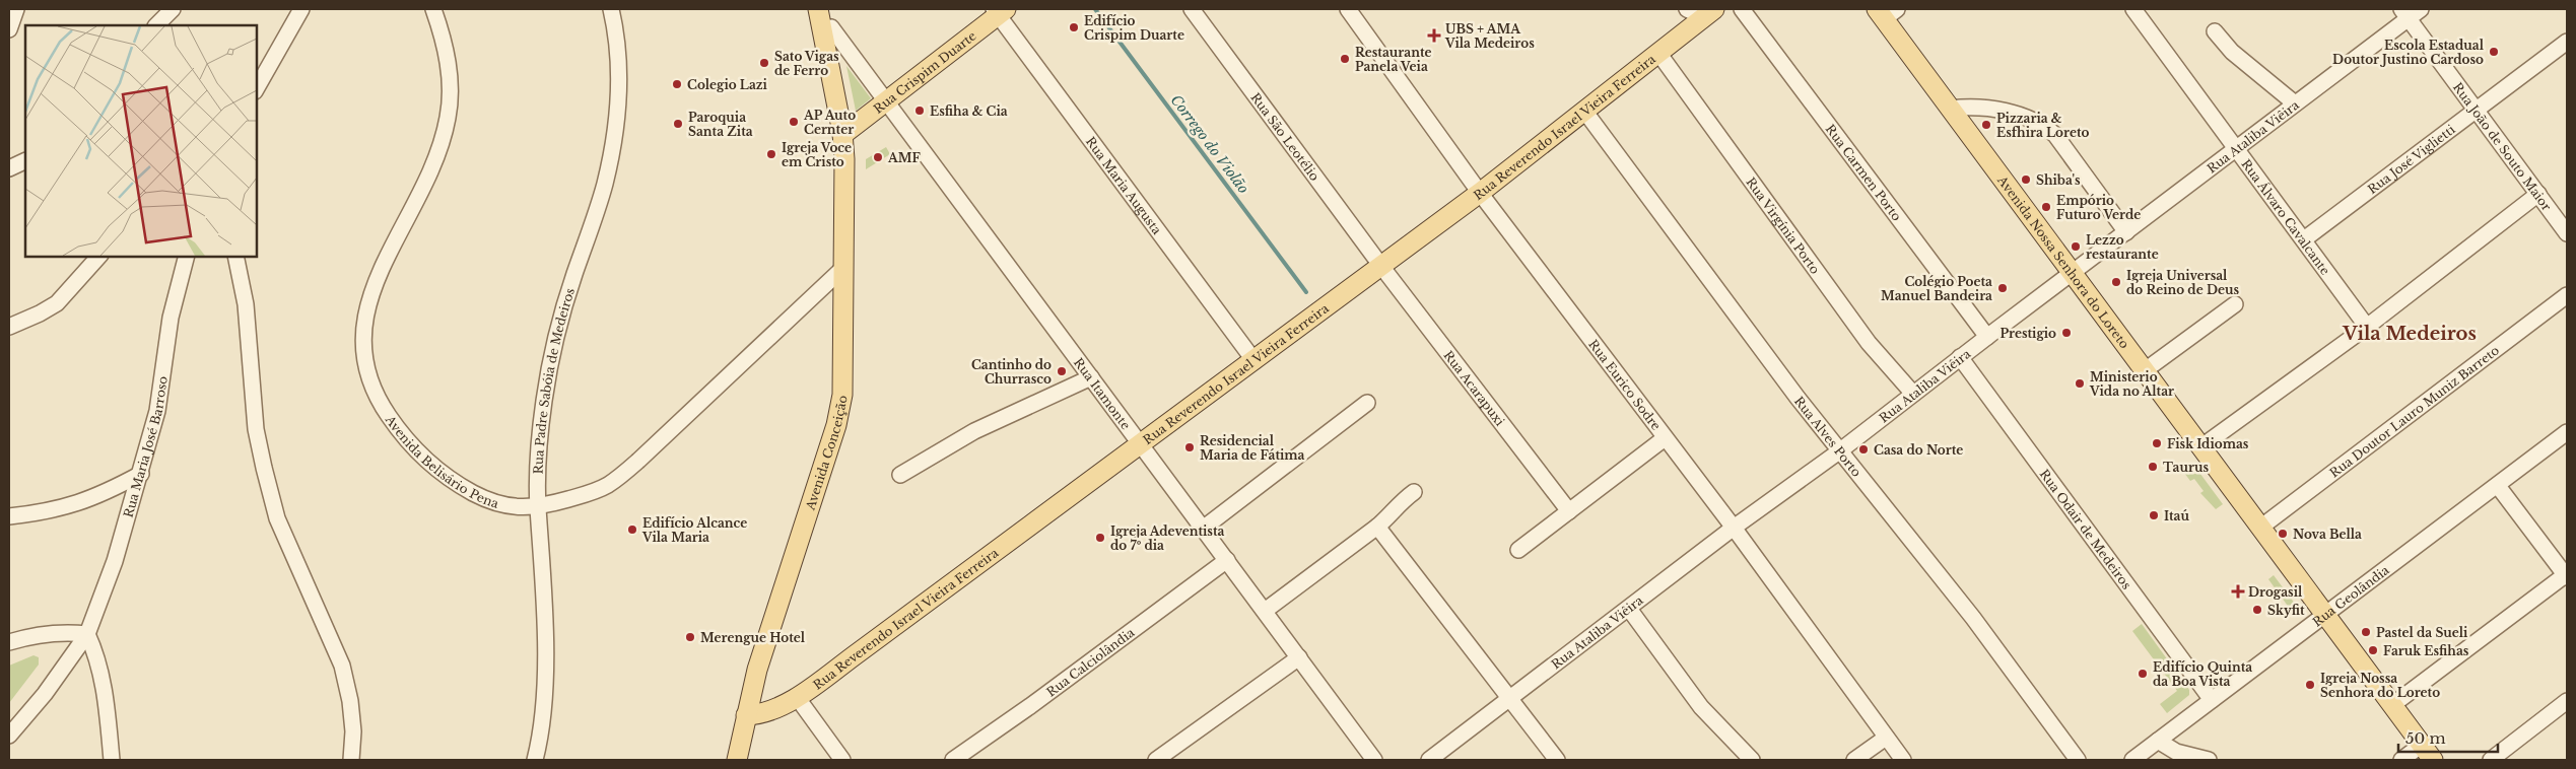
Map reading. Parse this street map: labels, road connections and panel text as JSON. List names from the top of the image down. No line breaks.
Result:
{"streets":{"main road":["Rua Crispim Duarte","Rua Reverendo Israel Vieira Ferreira","Avenida Nossa Senhora do Loreto","Avenida Conceição"],"street":["Rua Ataliba Viêira","Rua São Leotélio","Rua João de Souto Maior","Rua José Viglietti","Rua Carmen Porto","Rua Maria Augusta","Rua Álvaro Cavalcante","Rua Virgínia Porto","Rua Padre Sabóia de Medeiros","Rua Eurico Sodre","Rua Acarapuxi","Rua Itamonte","Rua Doutor Lauro Muniz Barreto","Rua Alves Porto","Rua Maria José Barroso","Avenida Belisário Pena","Rua Odair de Medeiros","Rua Geolândia","Rua Calciolândia"]},"crossings":[["Rua Crispim Duarte","Rua Maria Augusta"],["Rua Crispim Duarte","Rua Itamonte"],["Rua Crispim Duarte","Avenida Conceição"],["Rua Reverendo Israel Vieira Ferreira","Rua São Leotélio"],["Rua Reverendo Israel Vieira Ferreira","Rua Maria Augusta"],["Rua Reverendo Israel Vieira Ferreira","Rua Virgínia Porto"],["Rua Reverendo Israel Vieira Ferreira","Rua Eurico Sodre"],["Rua Reverendo Israel Vieira Ferreira","Rua Acarapuxi"],["Rua Reverendo Israel Vieira Ferreira","Rua Itamonte"],["Rua Reverendo Israel Vieira Ferreira","Rua Alves Porto"],["Rua Reverendo Israel Vieira Ferreira","Avenida Conceição"],["Rua Ataliba Viêira","Rua João de Souto Maior"],["Rua Ataliba Viêira","Rua Carmen Porto"],["Rua Ataliba Viêira","Rua Álvaro Cavalcante"],["Rua Ataliba Viêira","Rua Virgínia Porto"],["Rua Ataliba Viêira","Avenida Nossa Senhora do Loreto"],["Rua Ataliba Viêira","Rua Eurico Sodre"],["Rua Ataliba Viêira","Rua Alves Porto"],["Rua Ataliba Viêira","Rua Odair de Medeiros"],["Rua São Leotélio","Rua Acarapuxi"],["Rua João de Souto Maior","Rua José Viglietti"],["Rua José Viglietti","Rua Álvaro Cavalcante"],["Avenida Nossa Senhora do Loreto","Rua Doutor Lauro Muniz Barreto"],["Avenida Nossa Senhora do Loreto","Rua Geolândia"],["Rua Padre Sabóia de Medeiros","Avenida Belisário Pena"],["Rua Itamonte","Avenida Conceição"],["Rua Itamonte","Rua Calciolândia"],["Avenida Conceição","Avenida Belisário Pena"],["Rua Odair de Medeiros","Rua Geolândia"]],"districts":["Vila Medeiros"],"water":["Corrego do Violão"],"places":{"other":["Edifício Crispim Duarte","Escola Estadual Doutor Justino Cardoso","Restaurante Panela Veia","Sato Vigas de Ferro","Colegio Lazi","Esfiha & Cia","AP Auto Cernter","Paroquia Santa Zita","Pizzaria & Esfhira Loreto","Igreja Voce em Cristo","AMF","Shiba's","Empório Futuro Verde","Lezzo restaurante","Igreja Universal do Reino de Deus","Colégio Poeta Manuel Bandeira","Prestigio","Cantinho do Churrasco","Ministerio Vida no Altar","Fisk Idiomas","Residencial Maria de Fátima","Casa do Norte","Taurus","Itaú","Edifício Alcance Vila Maria","Nova Bella","Igreja Adeventista do 7º dia","Skyfit","Pastel da Sueli","Merengue Hotel","Faruk Esfihas","Edifício Quinta da Boa Vista","Igreja Nossa Senhora do Loreto"],"health":["UBS + AMA Vila Medeiros","Drogasil"]},"scale_bar":"50 m"}
